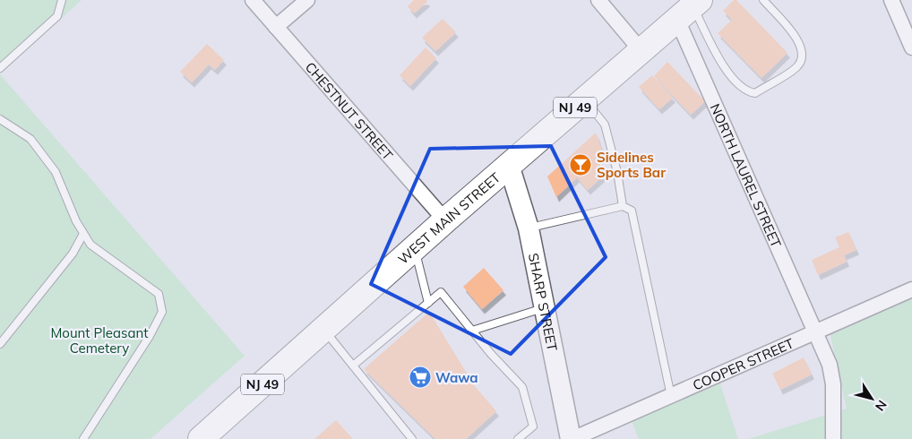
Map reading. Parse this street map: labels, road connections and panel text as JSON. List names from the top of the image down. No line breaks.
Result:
{"streets":{"highway":["NJ 49","WEST MAIN STREET"],"street":["CHESTNUT STREET","NORTH LAUREL STREET","SHARP STREET","COOPER STREET"]},"crossings":[["CHESTNUT STREET","WEST MAIN STREET"],["NORTH LAUREL STREET","WEST MAIN STREET"],["NORTH LAUREL STREET","COOPER STREET"],["WEST MAIN STREET","SHARP STREET"],["SHARP STREET","COOPER STREET"]],"parks":["Mount Pleasant Cemetery"],"places":{"bar":["Sidelines Sports Bar"],"supermarket":["Wawa"]},"north":"bottom right"}
